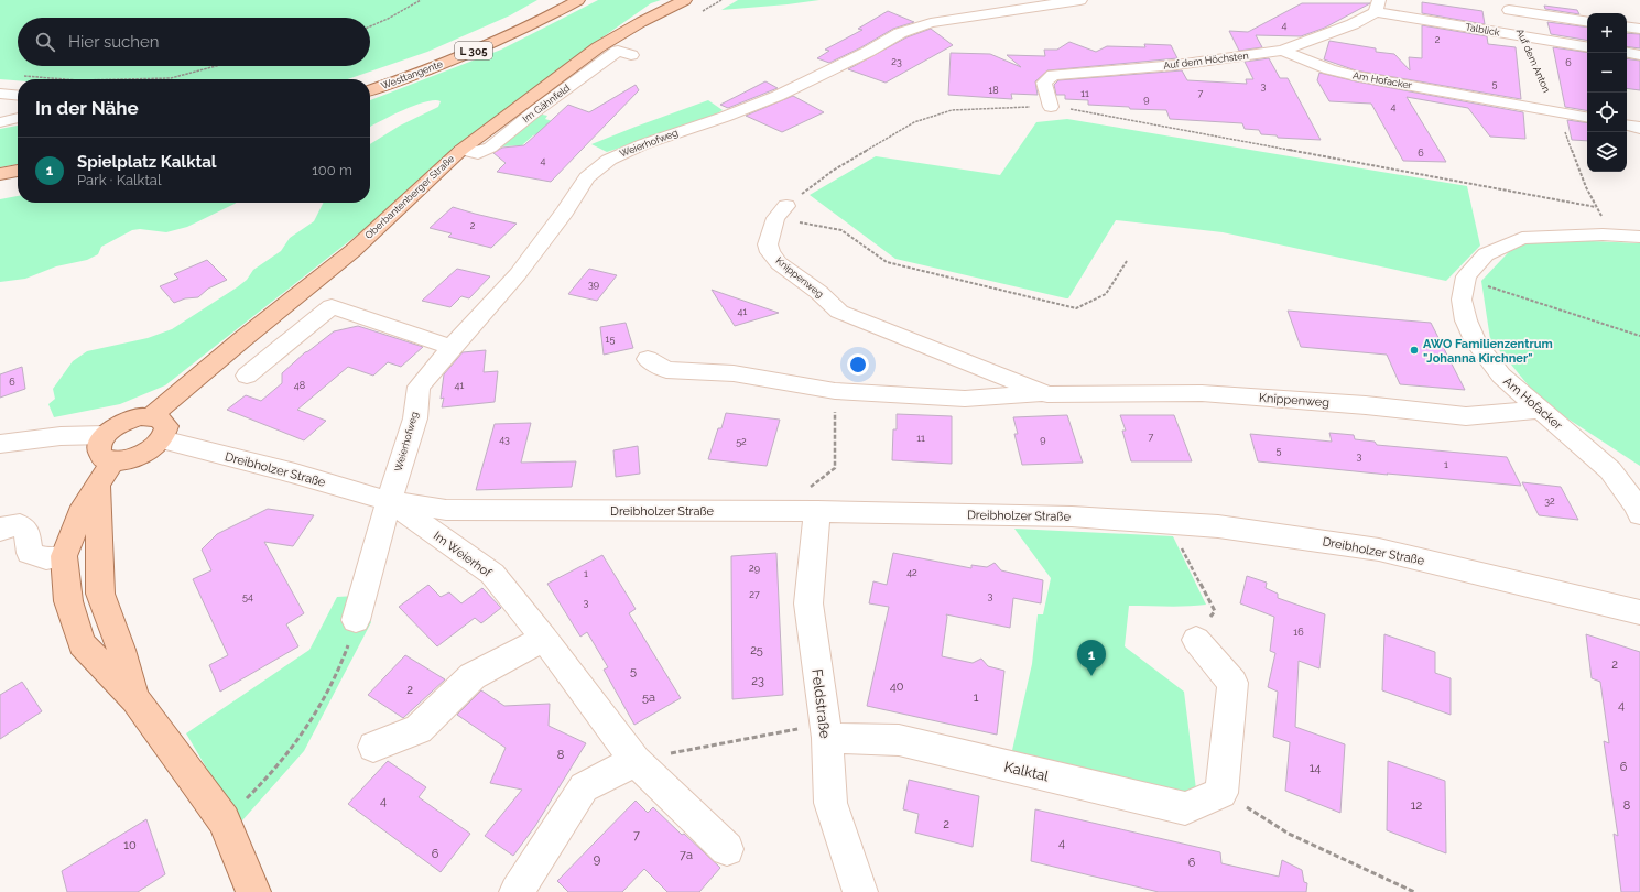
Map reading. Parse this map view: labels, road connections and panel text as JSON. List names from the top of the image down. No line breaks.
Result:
{"streets":{"main road":["L 305","Westtangente","Oberbantenberger Straße"],"street":["Talblick","Auf dem Höchsten","Auf dem Anton","Am Hofacker","Im Gähnfeld","Weierhofweg","Knippenweg","Dreibholzer Straße","Im Weierhof","Feldstraße","Kalktal"]},"crossings":[["Talblick","Auf dem Höchsten"],["Talblick","Auf dem Anton"],["Auf dem Höchsten","Am Hofacker"],["Auf dem Anton","Am Hofacker"],["Am Hofacker","Knippenweg"],["Im Gähnfeld","Oberbantenberger Straße"],["Weierhofweg","Dreibholzer Straße"],["Weierhofweg","Im Weierhof"],["Dreibholzer Straße","Im Weierhof"],["Dreibholzer Straße","Feldstraße"],["Feldstraße","Kalktal"]],"places":["AWO Familienzentrum \"Johanna Kirchner\""],"house_numbers":["4","2","23","6","5","3","18","11","7","9","4","6","4","2","39","41","15","6","48","41","7","11","43","9","52","5","3","1","32","29","42","1","27","3","54","3","16","25","2","5","23","40","2","5a","1","4","8","6","14","4","12","8","2","7","4","10","6","7a","9","6"],"page":{"map_buttons":["+","−"],"search":"Hier suchen","heading":"In der Nähe","list":[{"mark":"1","name":"Spielplatz Kalktal","note":"Park · Kalktal","value":"100 m"}],"pins":"1"}}
